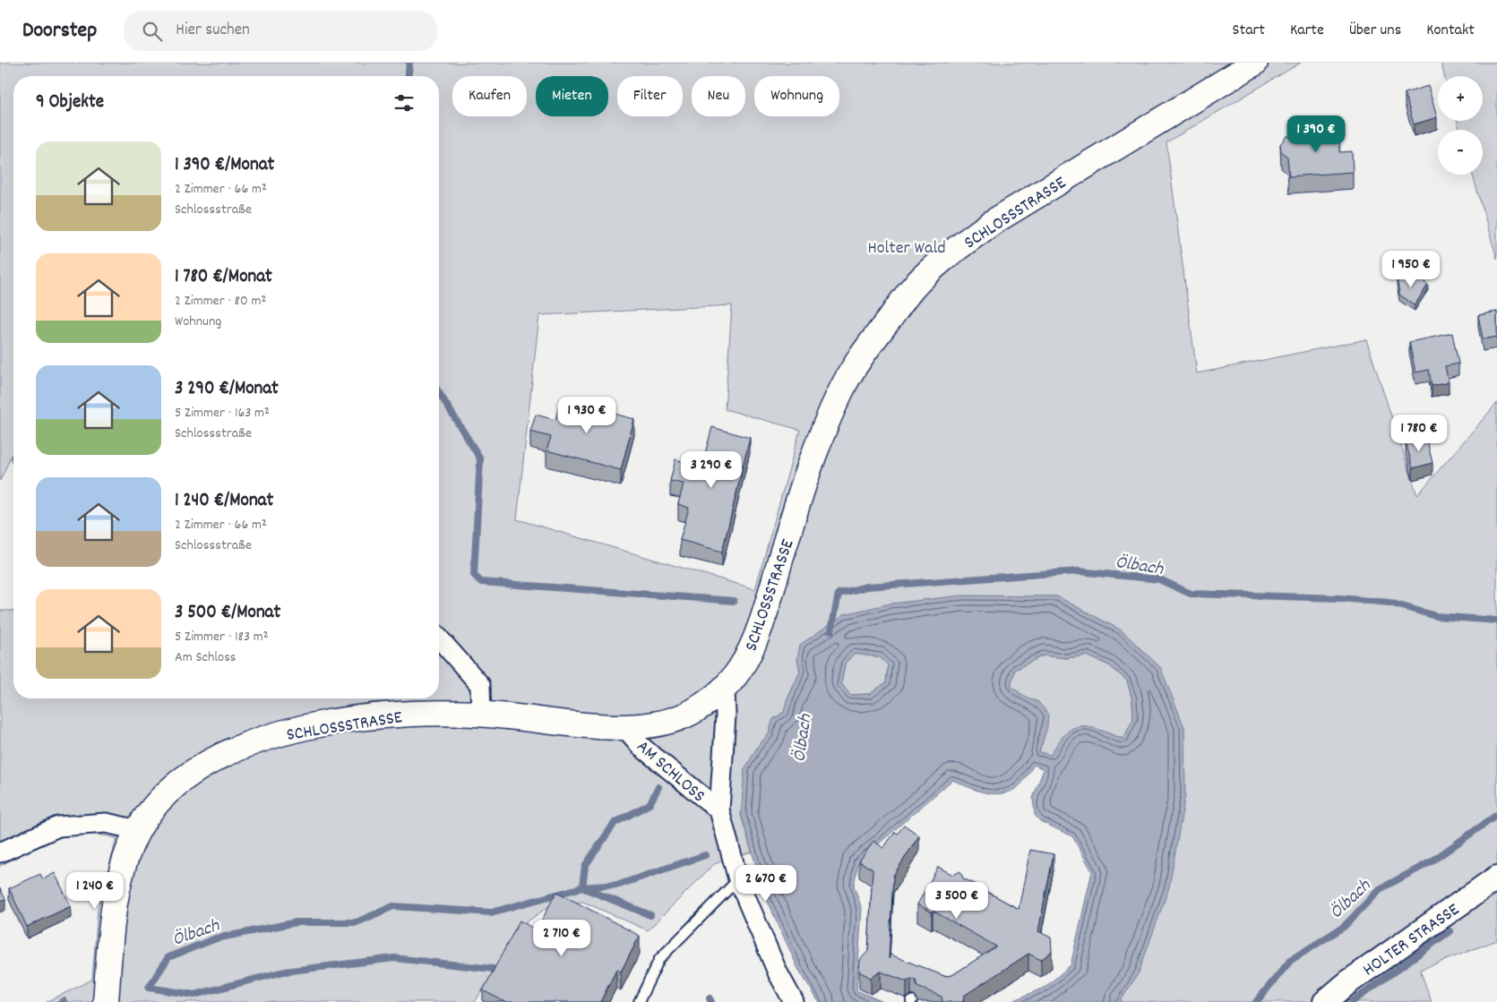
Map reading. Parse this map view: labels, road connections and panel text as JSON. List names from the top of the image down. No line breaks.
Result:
{"streets":{"main road":["SCHLOSSSTRASSE"],"street":["AM SCHLOSS","HOLTER STRASSE"]},"crossings":[["SCHLOSSSTRASSE","AM SCHLOSS"]],"water":["Ölbach"],"parks":["Holter Wald"],"page":{"header":"Doorstep","search":"Hier suchen","nav":["Start","Karte","Über uns","Kontakt"],"map_buttons":["+","−"],"chip":["Kaufen","Mieten","Filter","Neu","Wohnung"],"heading":"9 Objekte","price":["1 390 €","1 950 €","1 930 €","1 780 €","3 290 €","2 670 €","1 240 €","3 500 €","2 710 €"],"list":[{"name":"1 390 €/Monat","note":"2 Zimmer · 66 m² · Schlossstraße"},{"name":"1 780 €/Monat","note":"2 Zimmer · 80 m² · Wohnung"},{"name":"3 290 €/Monat","note":"5 Zimmer · 163 m² · Schlossstraße"},{"name":"1 240 €/Monat","note":"2 Zimmer · 66 m² · Schlossstraße"},{"name":"3 500 €/Monat","note":"5 Zimmer · 183 m² · Am Schloss"}]}}
